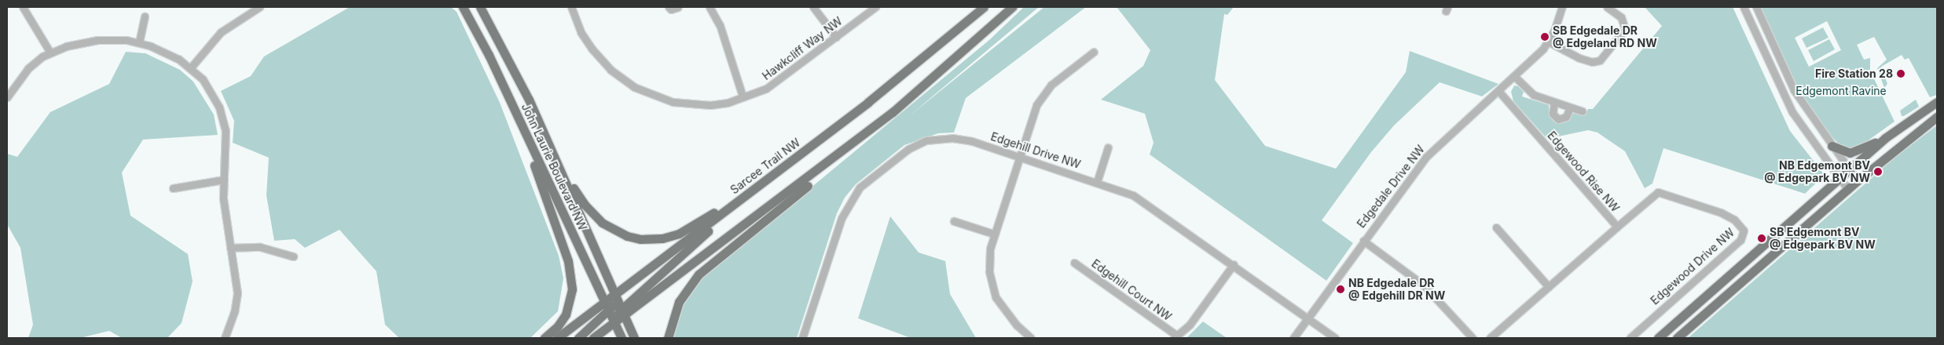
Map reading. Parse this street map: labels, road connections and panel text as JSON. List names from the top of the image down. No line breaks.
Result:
{"streets":{"main road":["Sarcee Trail NW","John Laurie Boulevard NW"],"street":["Hawkcliff Way NW","Edgehill Drive NW","Edgewood Rise NW","Edgedale Drive NW","Edgewood Drive NW","Edgehill Court NW"]},"crossings":[["Edgehill Drive NW","Edgedale Drive NW"],["Sarcee Trail NW","John Laurie Boulevard NW"],["Edgewood Rise NW","Edgedale Drive NW"],["Edgewood Rise NW","Edgewood Drive NW"]],"parks":["Edgemont Ravine"],"places":["SB Edgedale DR @ Edgeland RD NW","Fire Station 28","NB Edgemont BV @ Edgepark BV NW","SB Edgemont BV @ Edgepark BV NW","NB Edgedale DR @ Edgehill DR NW"]}
